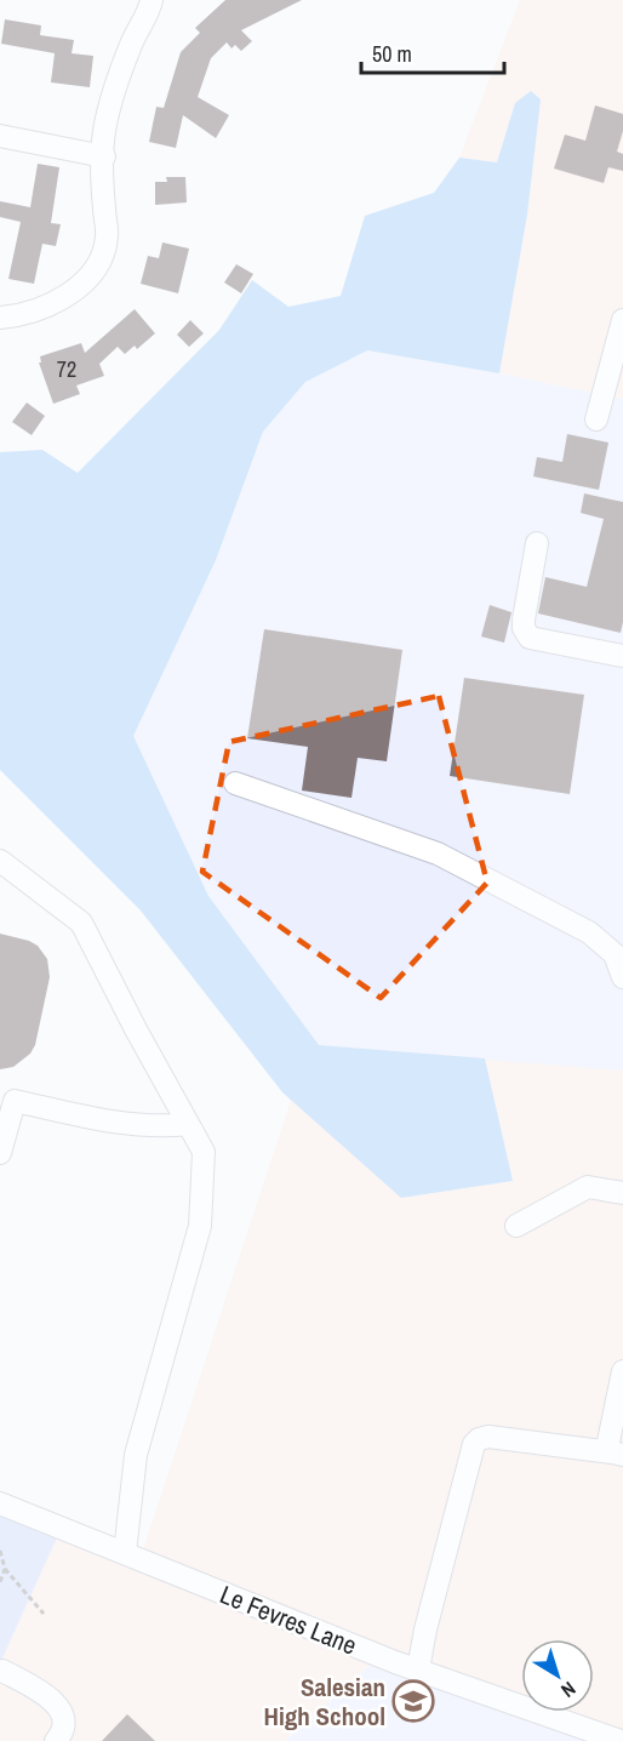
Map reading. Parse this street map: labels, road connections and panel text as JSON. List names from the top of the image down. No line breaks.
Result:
{"streets":{"street":["Le Fevres Lane"]},"places":{"school or university":["Salesian High School"]},"house_numbers":["72"],"scale_bar":"50 m","north":"bottom right"}
